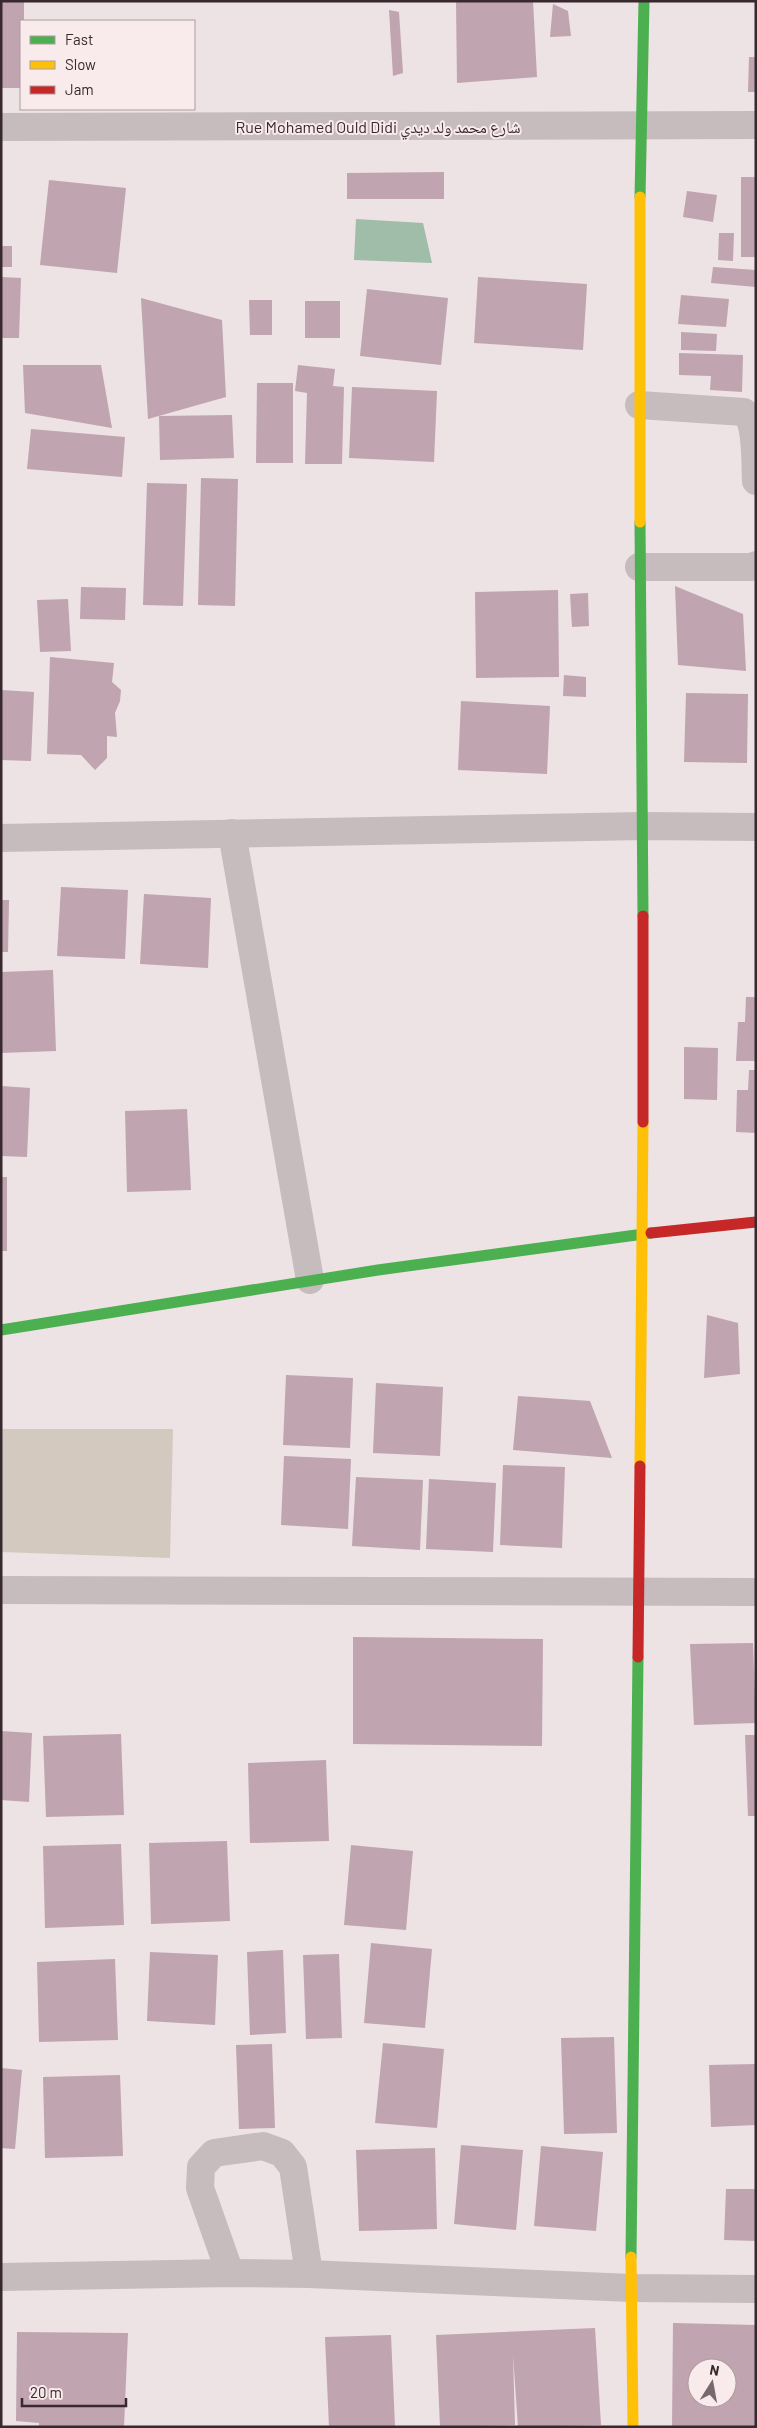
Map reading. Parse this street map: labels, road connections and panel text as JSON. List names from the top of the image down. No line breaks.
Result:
{"streets":{"street":["Rue Mohamed Ould Didi شارع محمد ولد ديدي"]},"legend":["Fast","Slow","Jam"],"scale_bar":"20 m","north":"top"}
